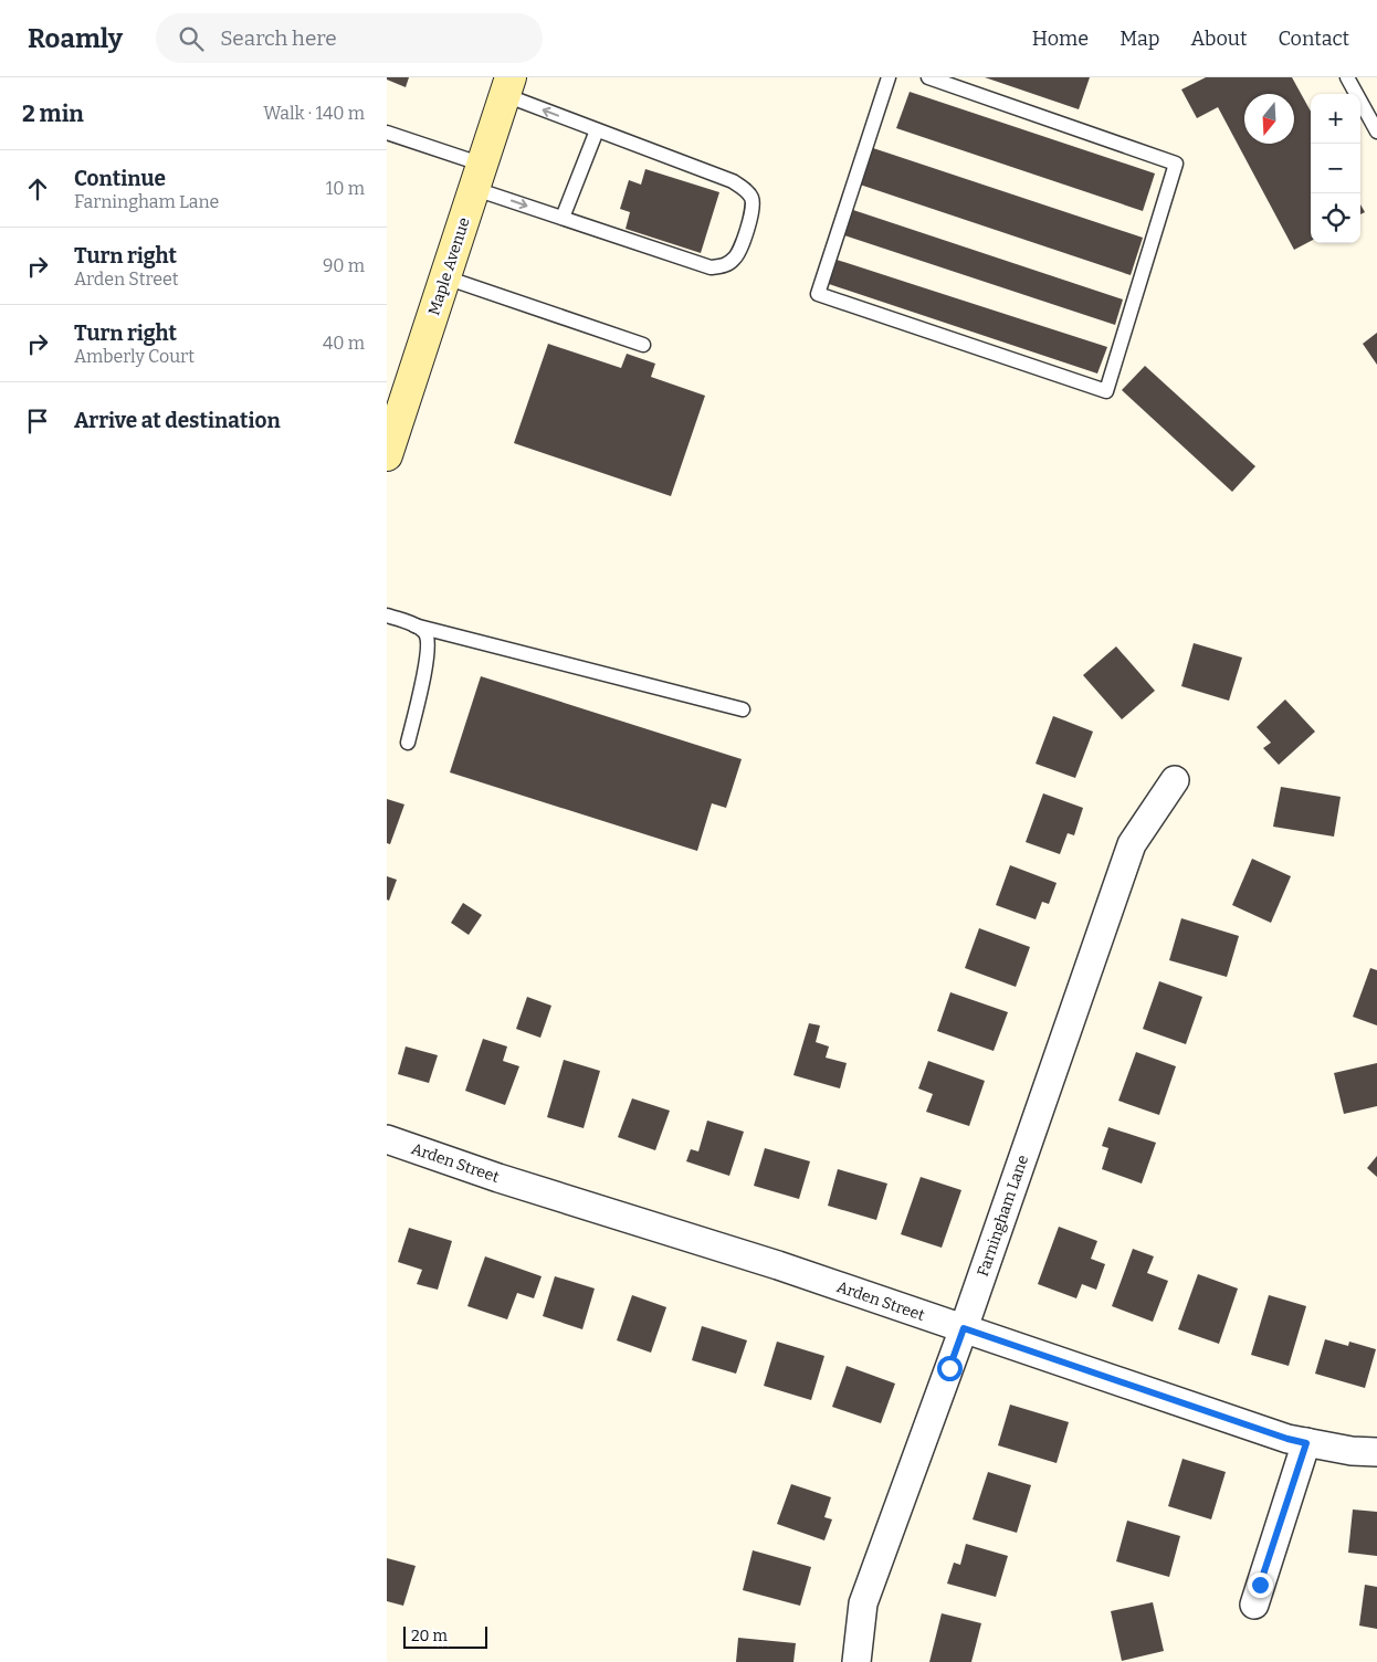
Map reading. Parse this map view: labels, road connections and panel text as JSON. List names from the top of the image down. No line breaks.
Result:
{"streets":{"main road":["Maple Avenue"],"street":["Arden Street","Farningham Lane"]},"crossings":[["Arden Street","Farningham Lane"]],"scale_bar":"20 m","north":"bottom","page":{"header":"Roamly","search":"Search here","nav":["Home","Map","About","Contact"],"heading":["2 min","Walk · 140 m"],"map_buttons":["+","−"],"list":[["Continue","Farningham Lane","10 m"],["Turn right","Arden Street","90 m"],["Turn right","Amberly Court","40 m"],"Arrive at destination"],"scale":"20 m"}}
